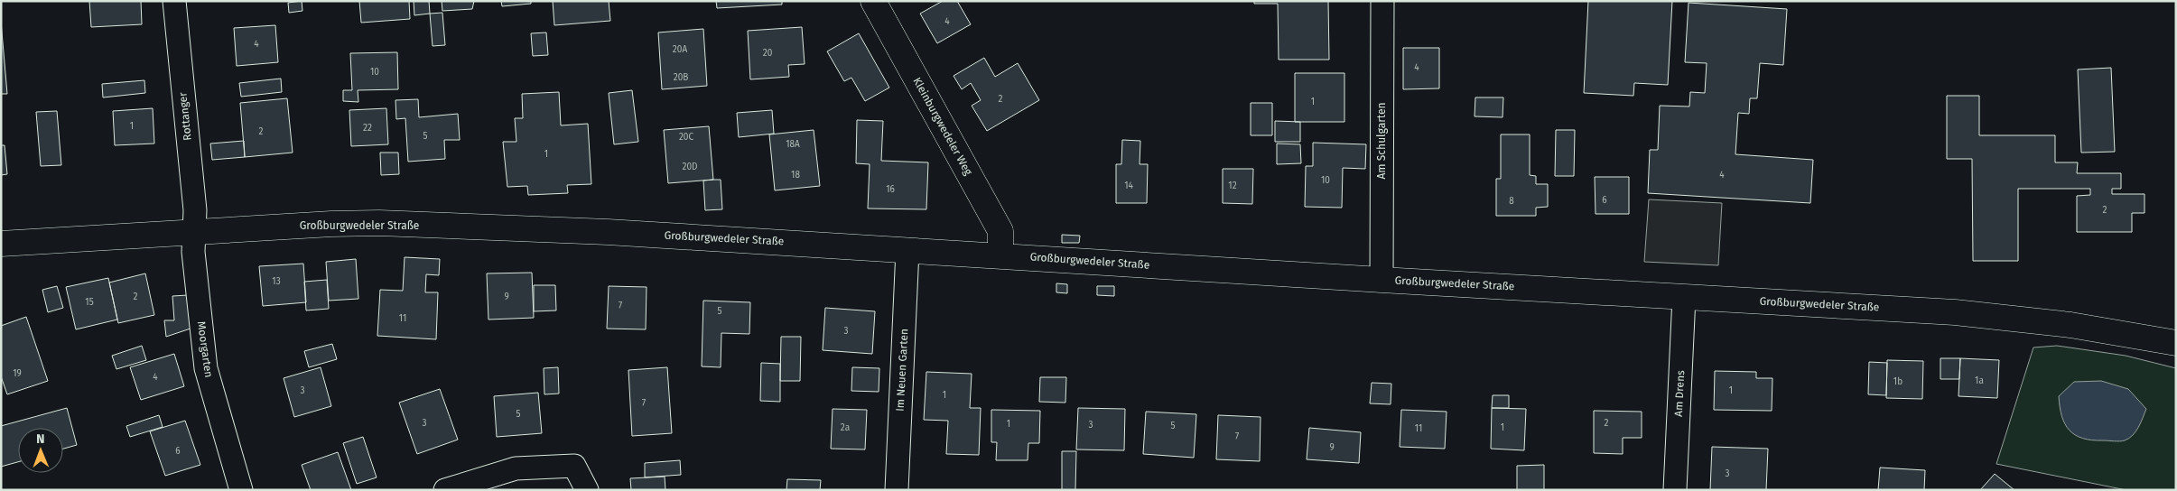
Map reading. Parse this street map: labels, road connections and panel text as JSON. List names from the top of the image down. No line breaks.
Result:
{"streets":{"street":["Rottanger","Kleinburgwedeler Weg","Am Schulgarten","Großburgwedeler Straße","Moorgarten","Im Neuen Garten","Am Drens"]},"crossings":[["Rottanger","Großburgwedeler Straße"],["Rottanger","Moorgarten"],["Kleinburgwedeler Weg","Großburgwedeler Straße"],["Am Schulgarten","Großburgwedeler Straße"],["Großburgwedeler Straße","Moorgarten"],["Großburgwedeler Straße","Im Neuen Garten"],["Großburgwedeler Straße","Am Drens"]],"house_numbers":["4","4","20A","20","4","10","20B","2","1","1","22","2","5","20C","18A","1","20D","18","4","10","14","12","16","6","8","2","13","2","9","15","7","5","11","3","19","4","1a","1b","3","1","1","7","5","3","2","1","3","5","2a","1","11","7","9","6","3"],"north":"top"}
